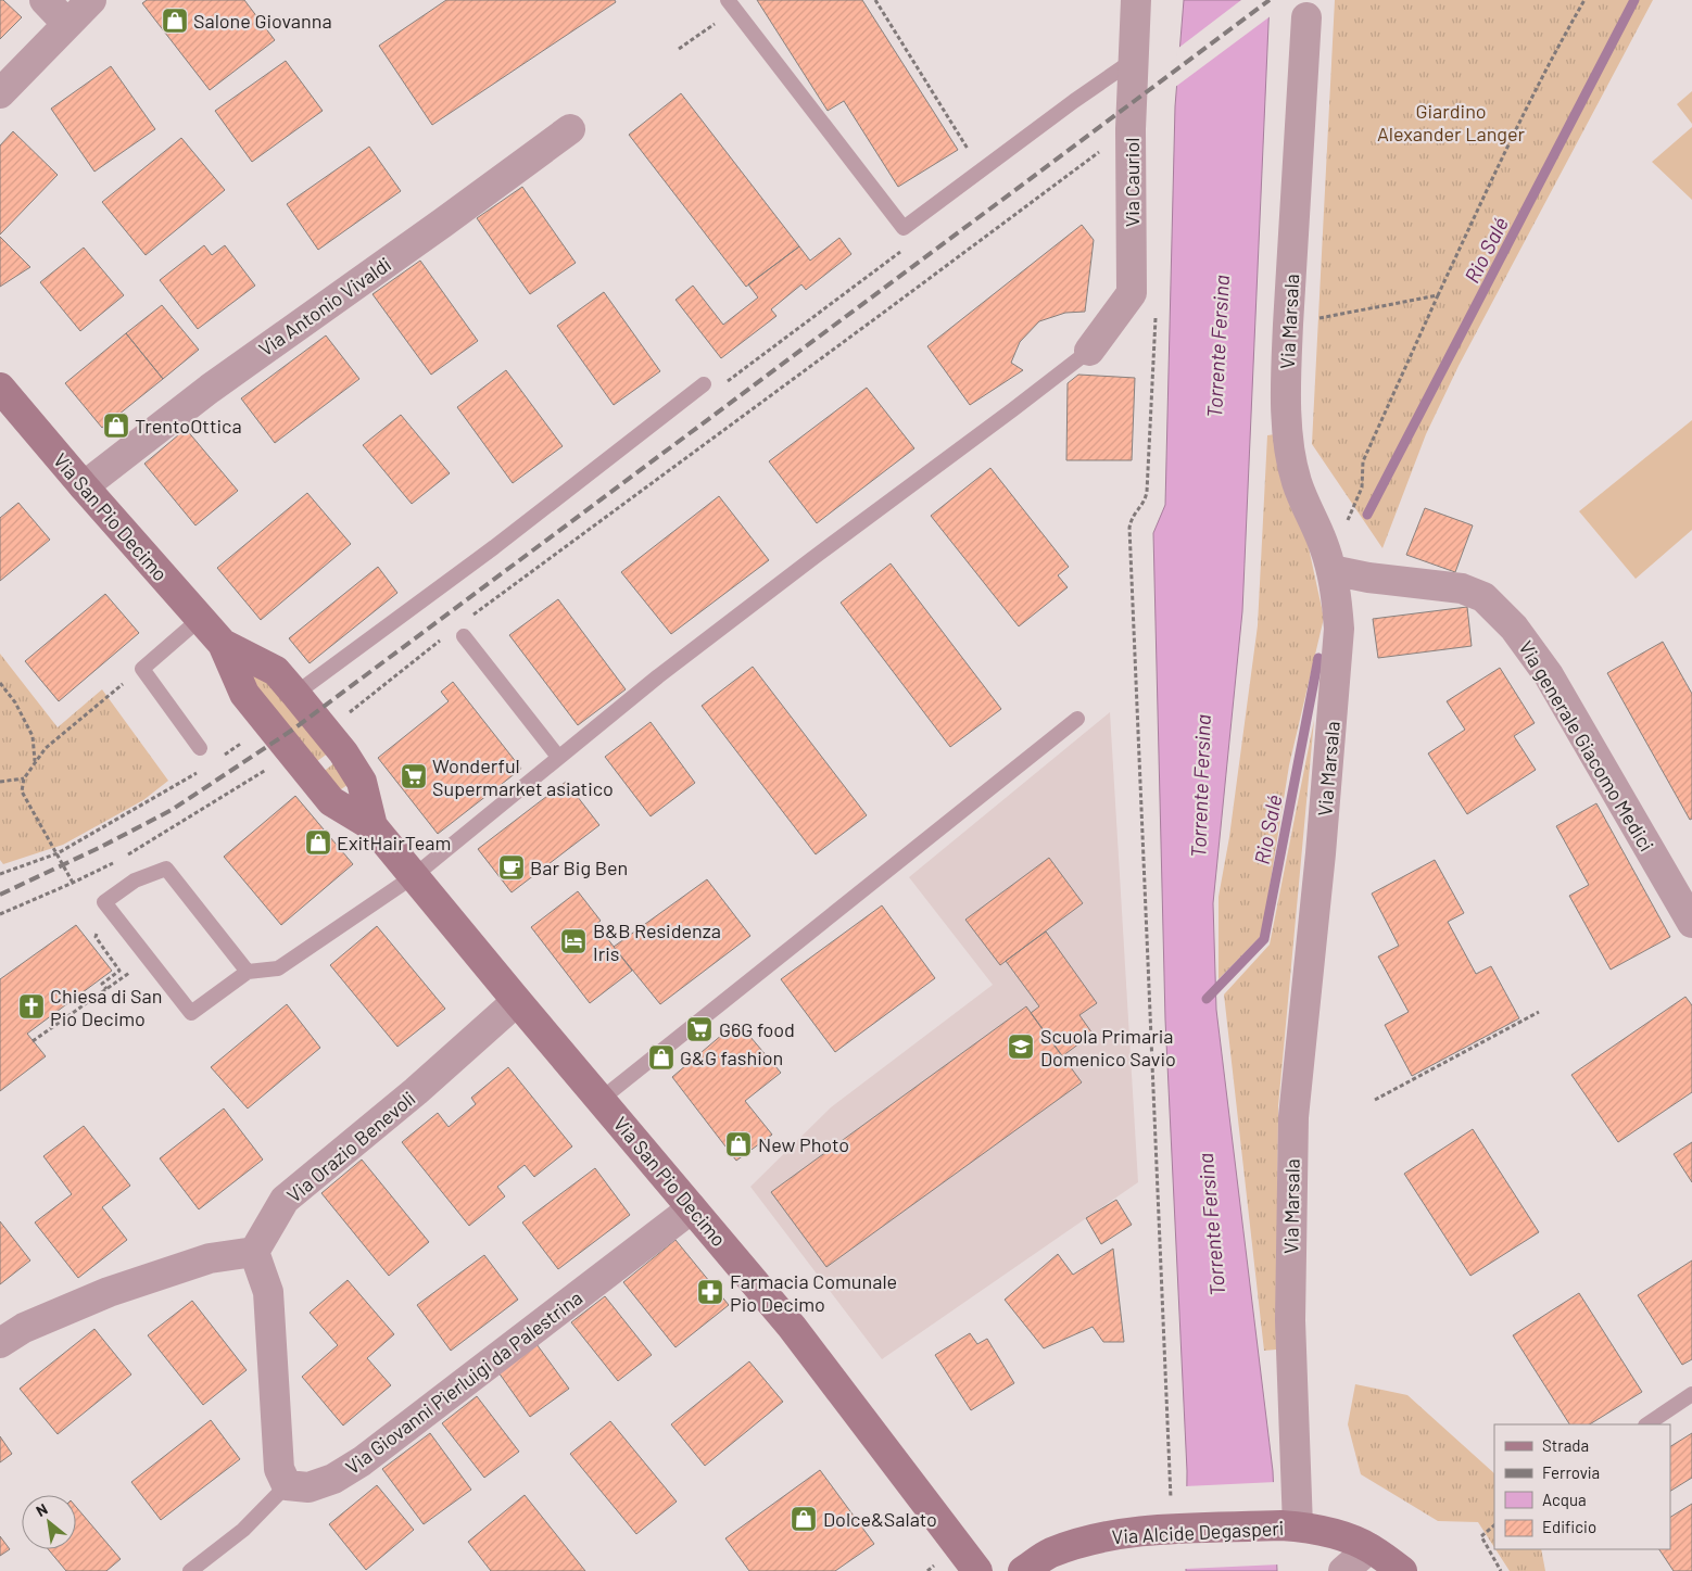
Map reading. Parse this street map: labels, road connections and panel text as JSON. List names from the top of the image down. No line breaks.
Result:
{"streets":{"street":["Via Cauriol","Via Antonio Vivaldi","Via Marsala","Via San Pio Decimo","Via generale Giacomo Medici","Via Orazio Benevoli","Via Giovanni Pierluigi da Palestrina","Via Alcide Degasperi"]},"crossings":[["Via Antonio Vivaldi","Via San Pio Decimo"],["Via Marsala","Via generale Giacomo Medici"],["Via Marsala","Via Alcide Degasperi"],["Via San Pio Decimo","Via Orazio Benevoli"],["Via San Pio Decimo","Via Giovanni Pierluigi da Palestrina"]],"water":["Rio Salé","Torrente Fersina"],"parks":["Giardino Alexander Langer"],"places":{"shop":["Salone Giovanna","TrentoOttica","ExitHairTeam","G&G fashion","New Photo","Dolce&Salato"],"supermarket":["Wonderful Supermarket asiatico","G6G food"],"cafe":["Bar Big Ben"],"hotel":["B&B Residenza Iris"],"church":["Chiesa di San Pio Decimo"],"school or university":["Scuola Primaria Domenico Savio"],"pharmacy":["Farmacia Comunale Pio Decimo"]},"legend":["Strada","Ferrovia","Acqua","Edificio"],"north":"top left"}
